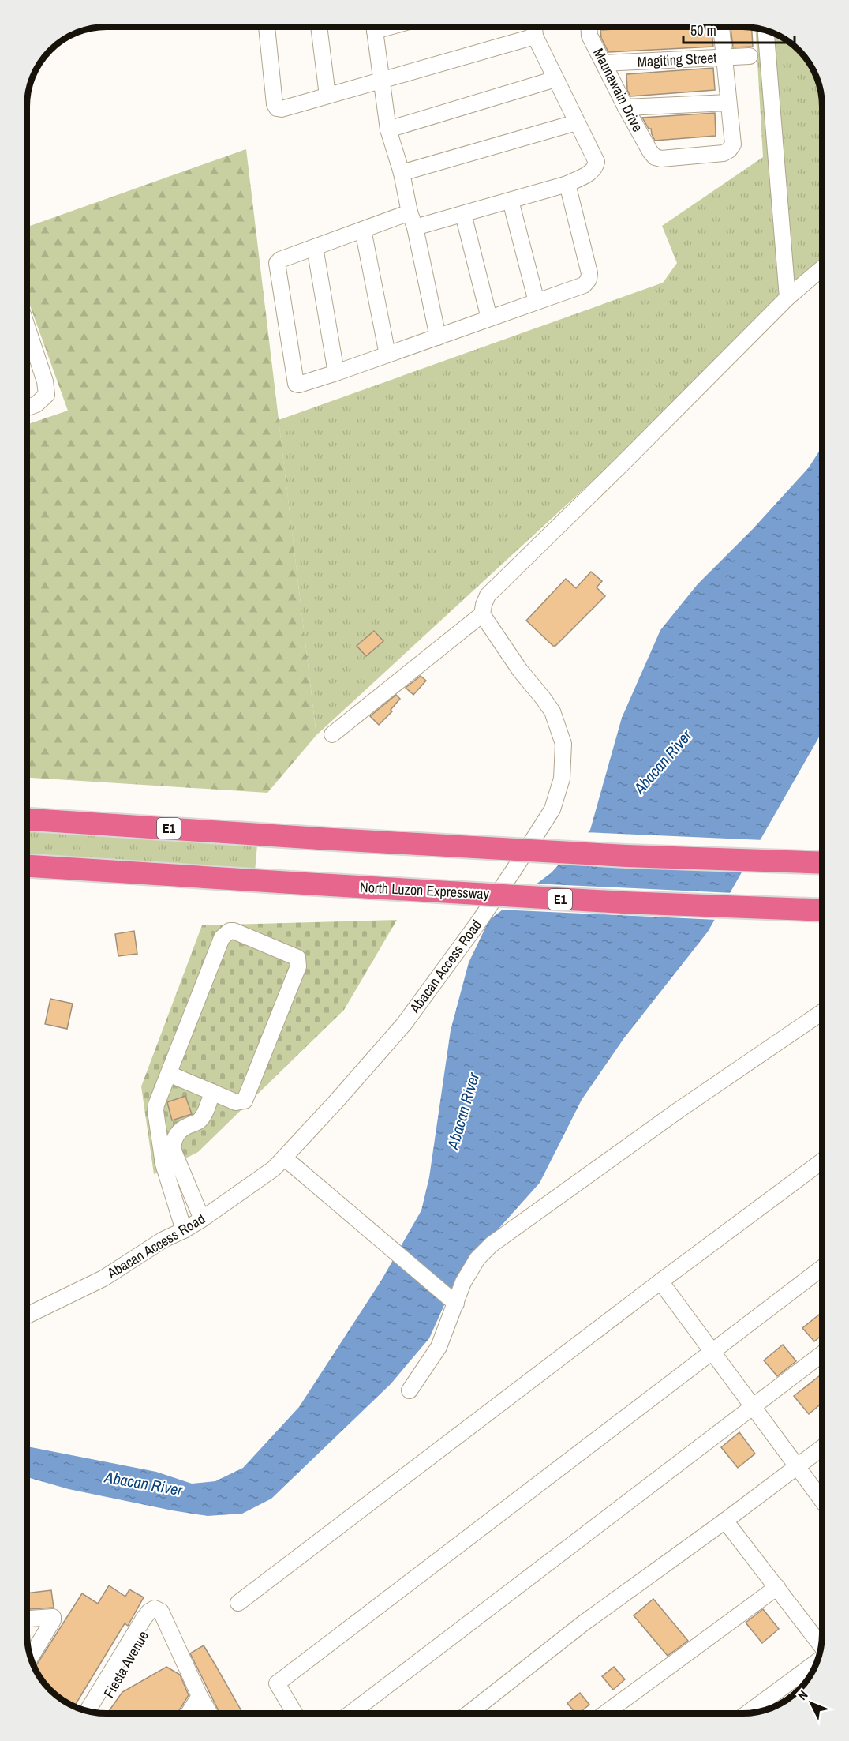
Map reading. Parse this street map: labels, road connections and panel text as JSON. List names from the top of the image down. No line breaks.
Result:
{"streets":{"highway":["E1","North Luzon Expressway"],"street":["Magiting Street","Maunawain Drive","Abacan Access Road","Fiesta Avenue"]},"crossings":[["Magiting Street","Maunawain Drive"]],"water":["Abacan River"],"scale_bar":"50 m","north":"top left"}
